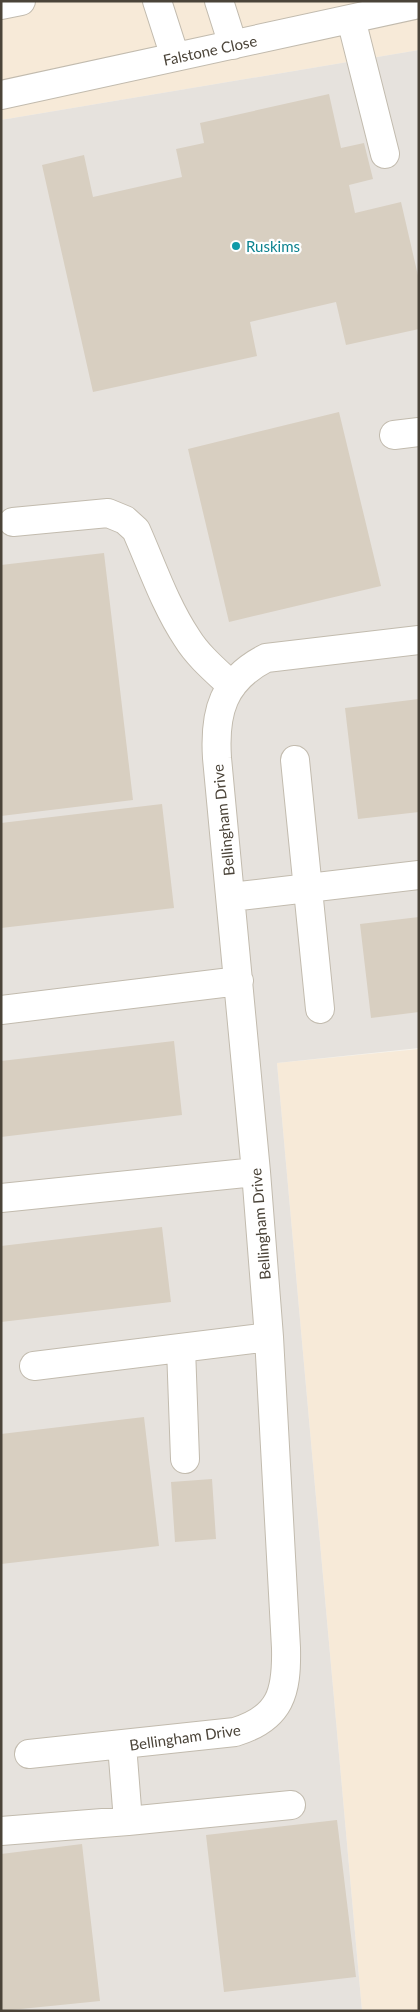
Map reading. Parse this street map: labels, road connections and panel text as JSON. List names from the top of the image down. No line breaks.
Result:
{"streets":{"lane":["Falstone Close","Bellingham Drive"]},"places":["Ruskims"]}
